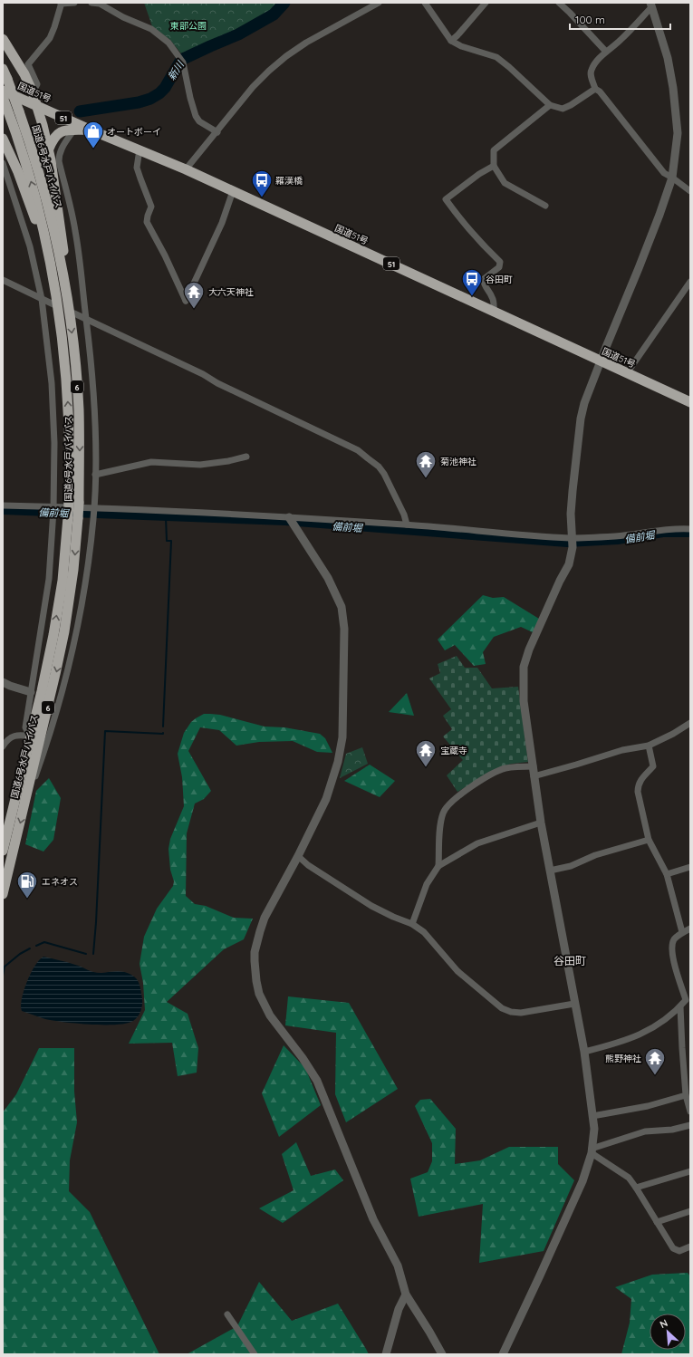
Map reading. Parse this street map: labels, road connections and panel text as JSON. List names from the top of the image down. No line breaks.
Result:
{"streets":{"highway":["国道51号","51","国道6号水戸バイパス","6"]},"districts":["谷田町"],"water":["新川","備前堀"],"parks":["東部公園"],"places":{"shop":["オートボーイ"],"bus stop":["羅漢橋","谷田町"],"temple":["大六天神社","菊池神社","宝蔵寺","熊野神社"],"fuel station":["エネオス"]},"scale_bar":"100 m","north":"top left"}
